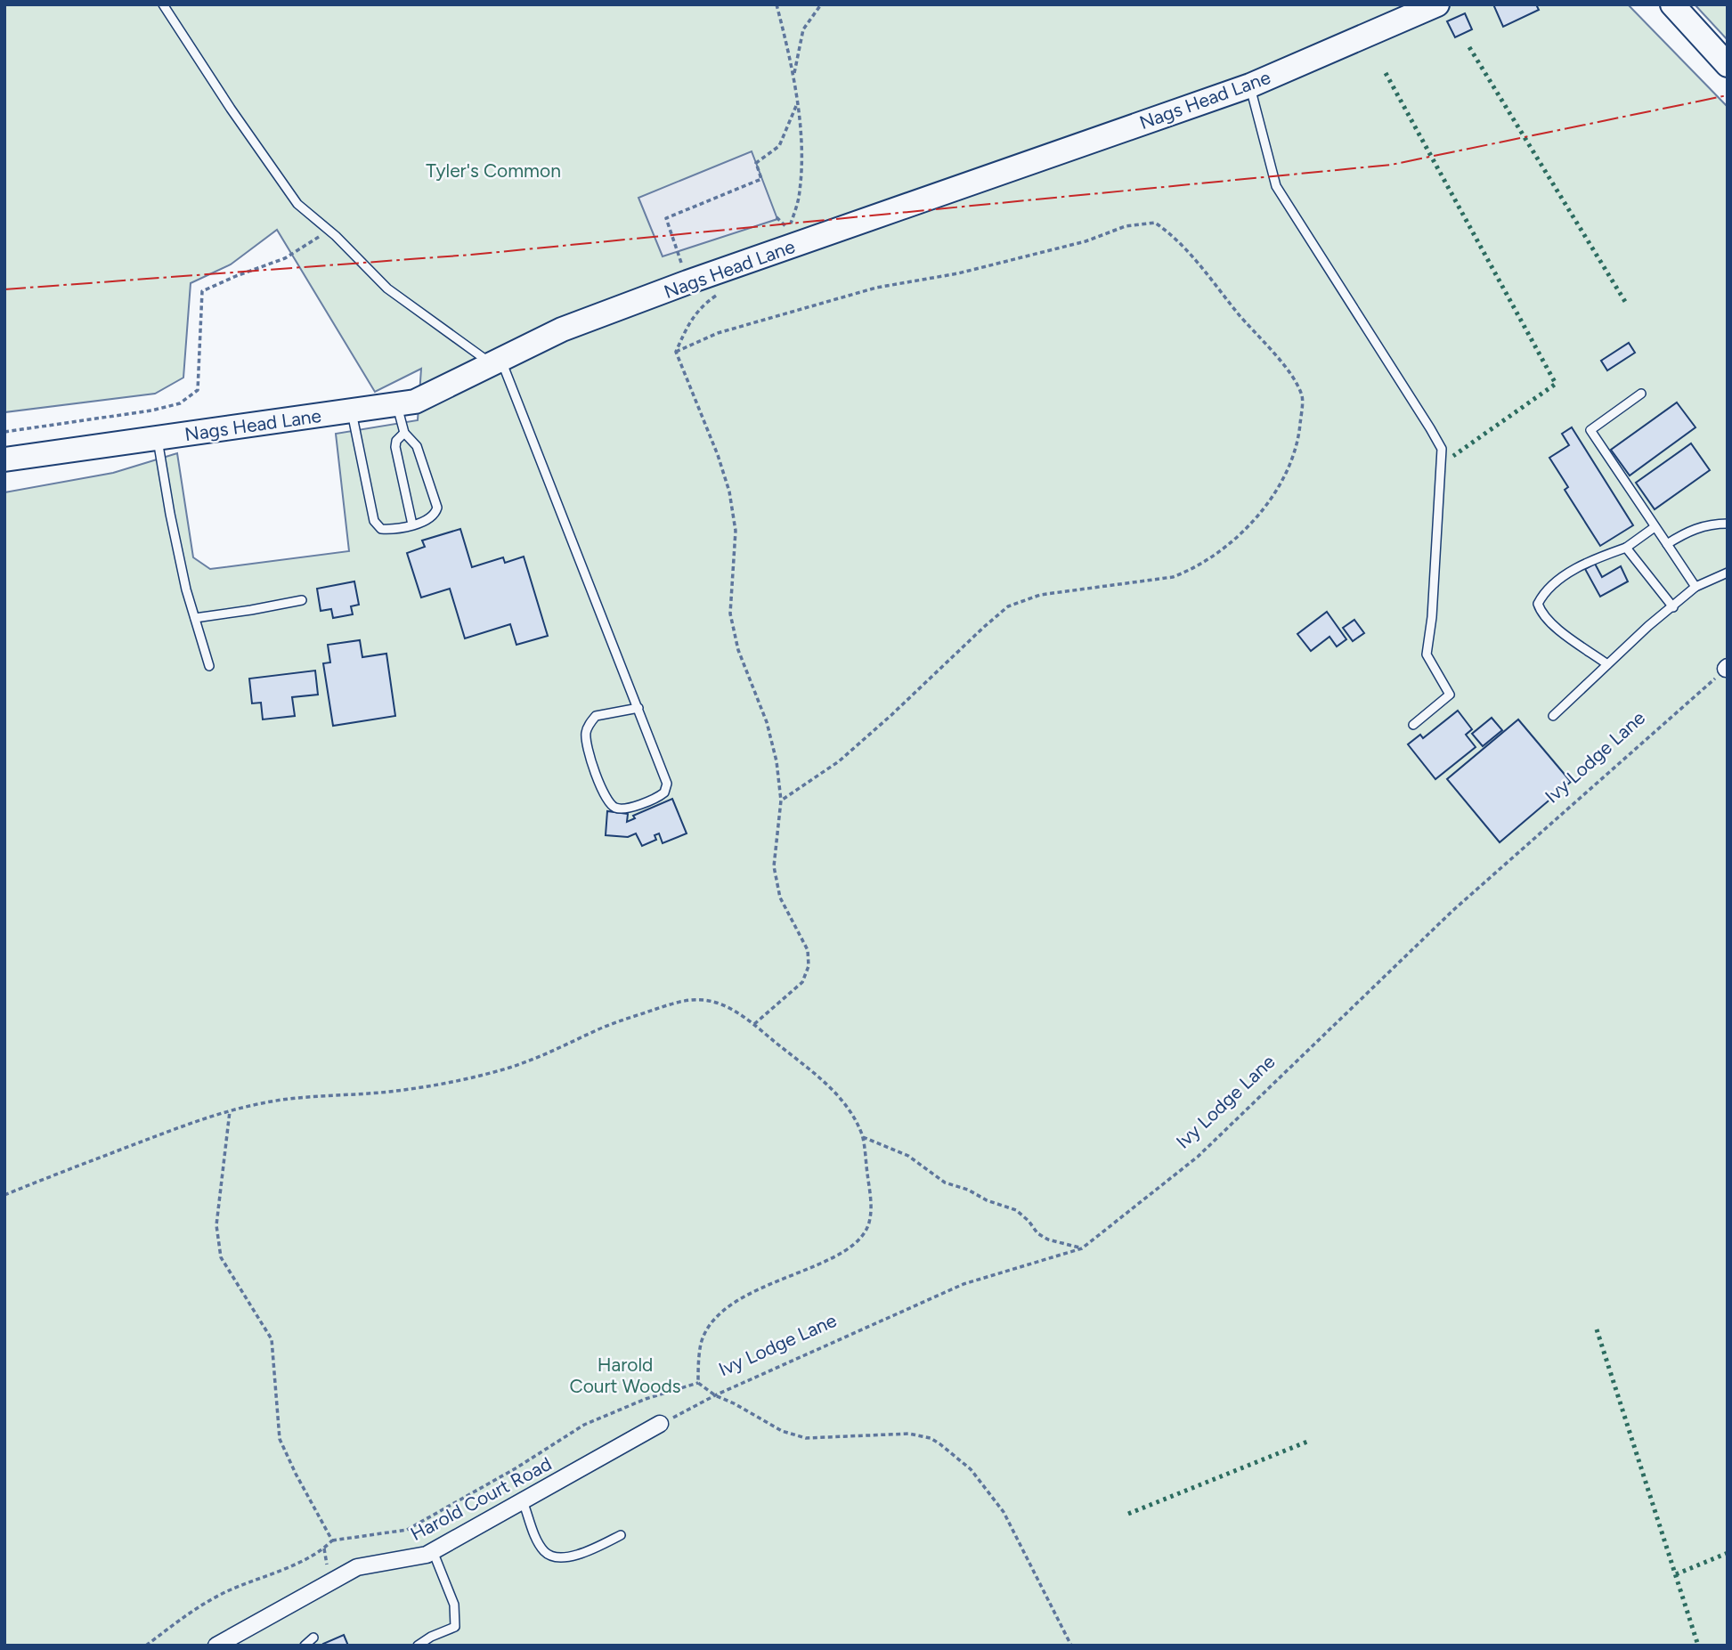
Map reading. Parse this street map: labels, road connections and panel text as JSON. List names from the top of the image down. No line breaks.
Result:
{"streets":{"street":["Nags Head Lane","Harold Court Road"],"path":["Ivy Lodge Lane"]},"crossings":[["Ivy Lodge Lane","Harold Court Road"]],"parks":["Tyler's Common","Harold Court Woods"]}
